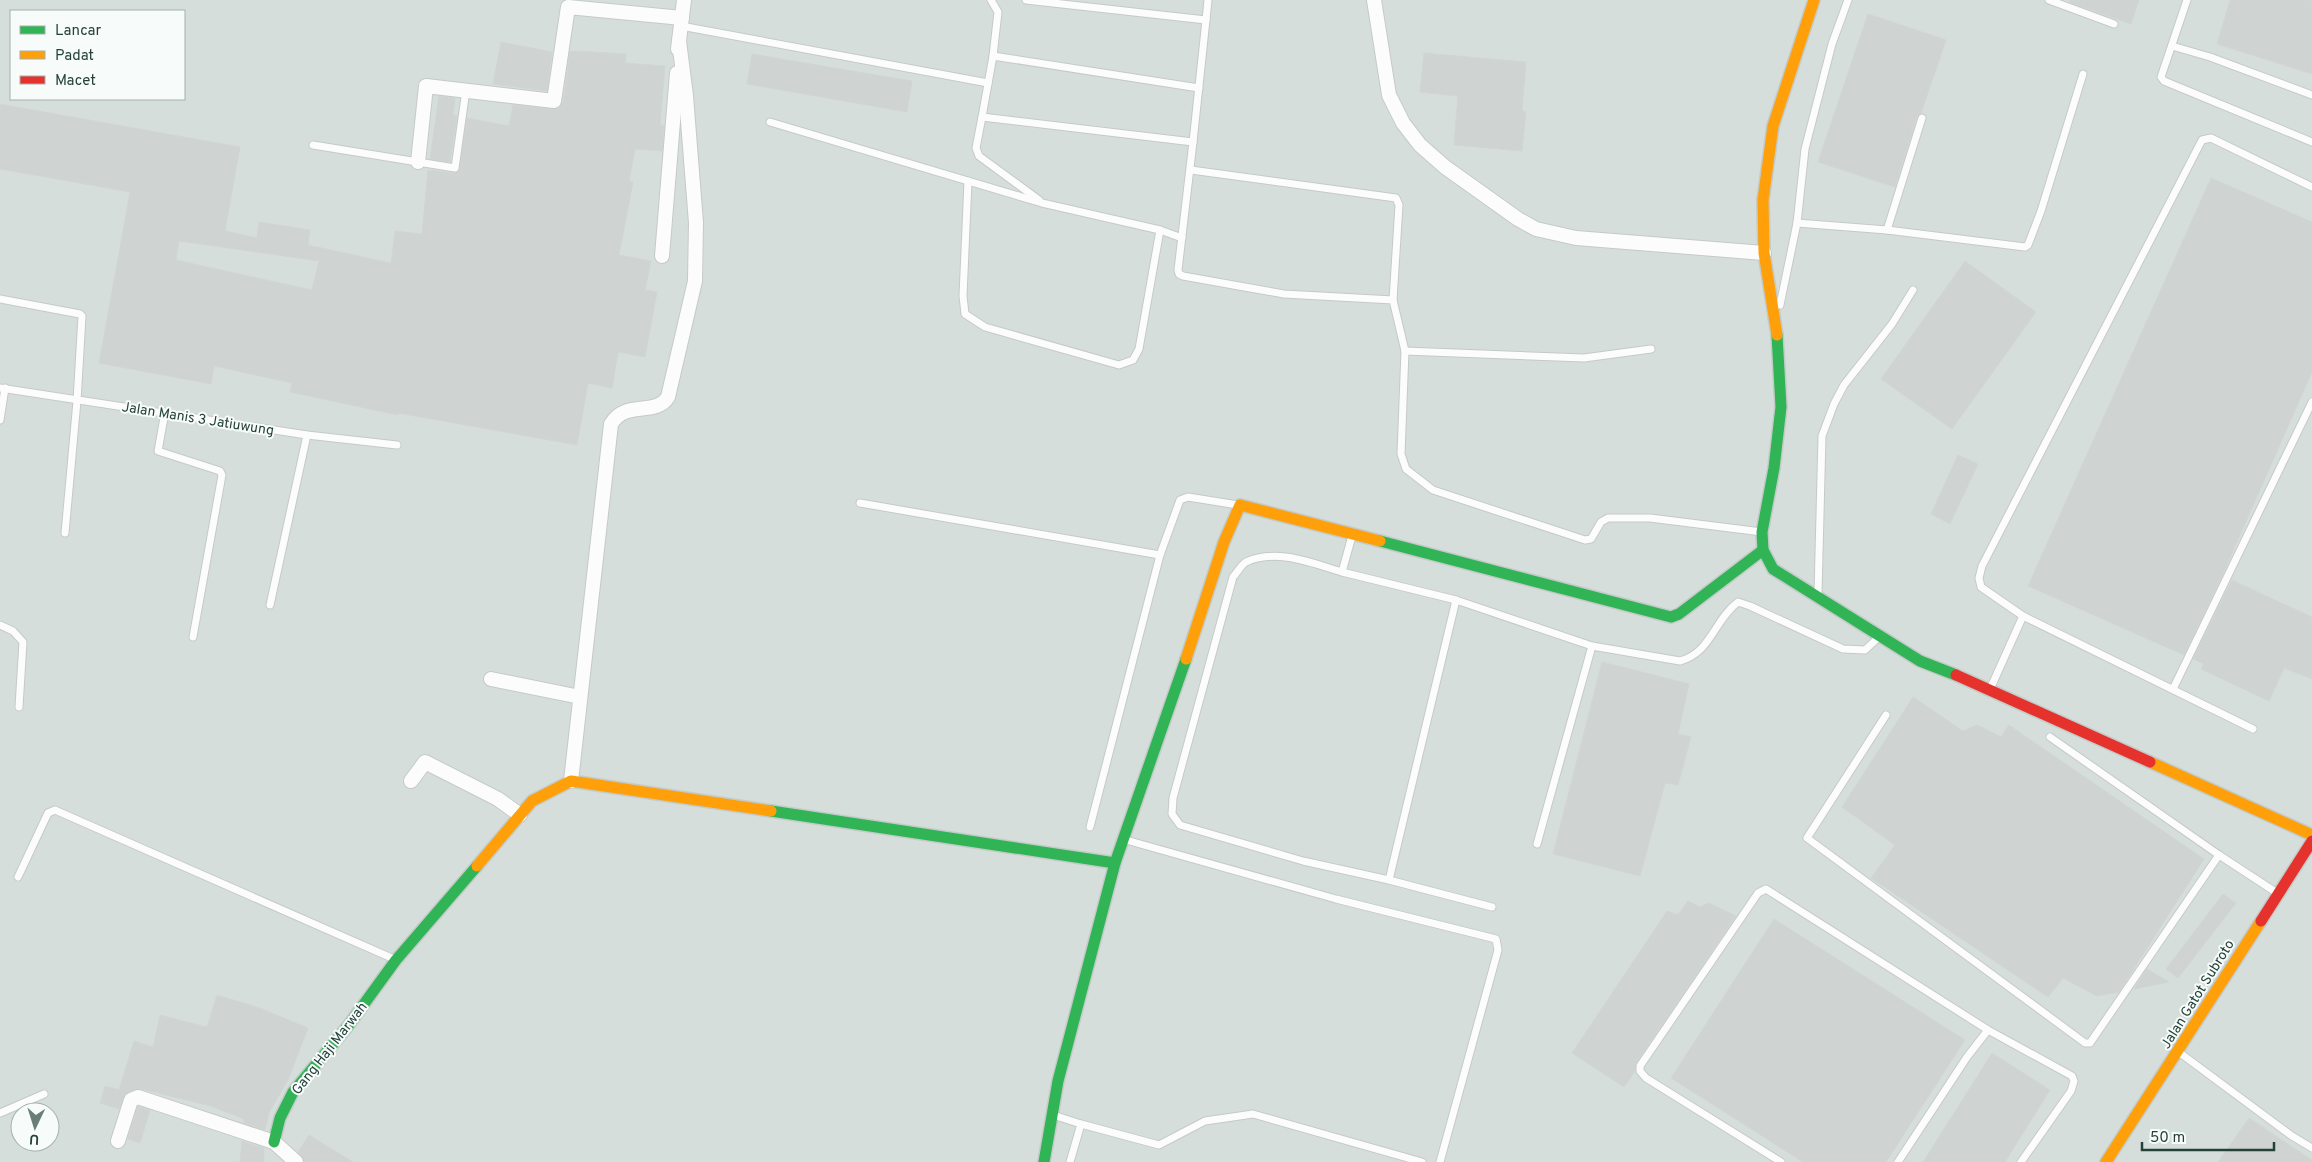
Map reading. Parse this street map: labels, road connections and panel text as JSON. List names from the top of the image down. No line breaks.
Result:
{"streets":{"main road":["Jalan Gatot Subroto","Gang Haji Marwah"],"lane":["Jalan Manis 3 Jatiuwung"]},"legend":["Lancar","Padat","Macet"],"scale_bar":"50 m","north":"bottom"}
